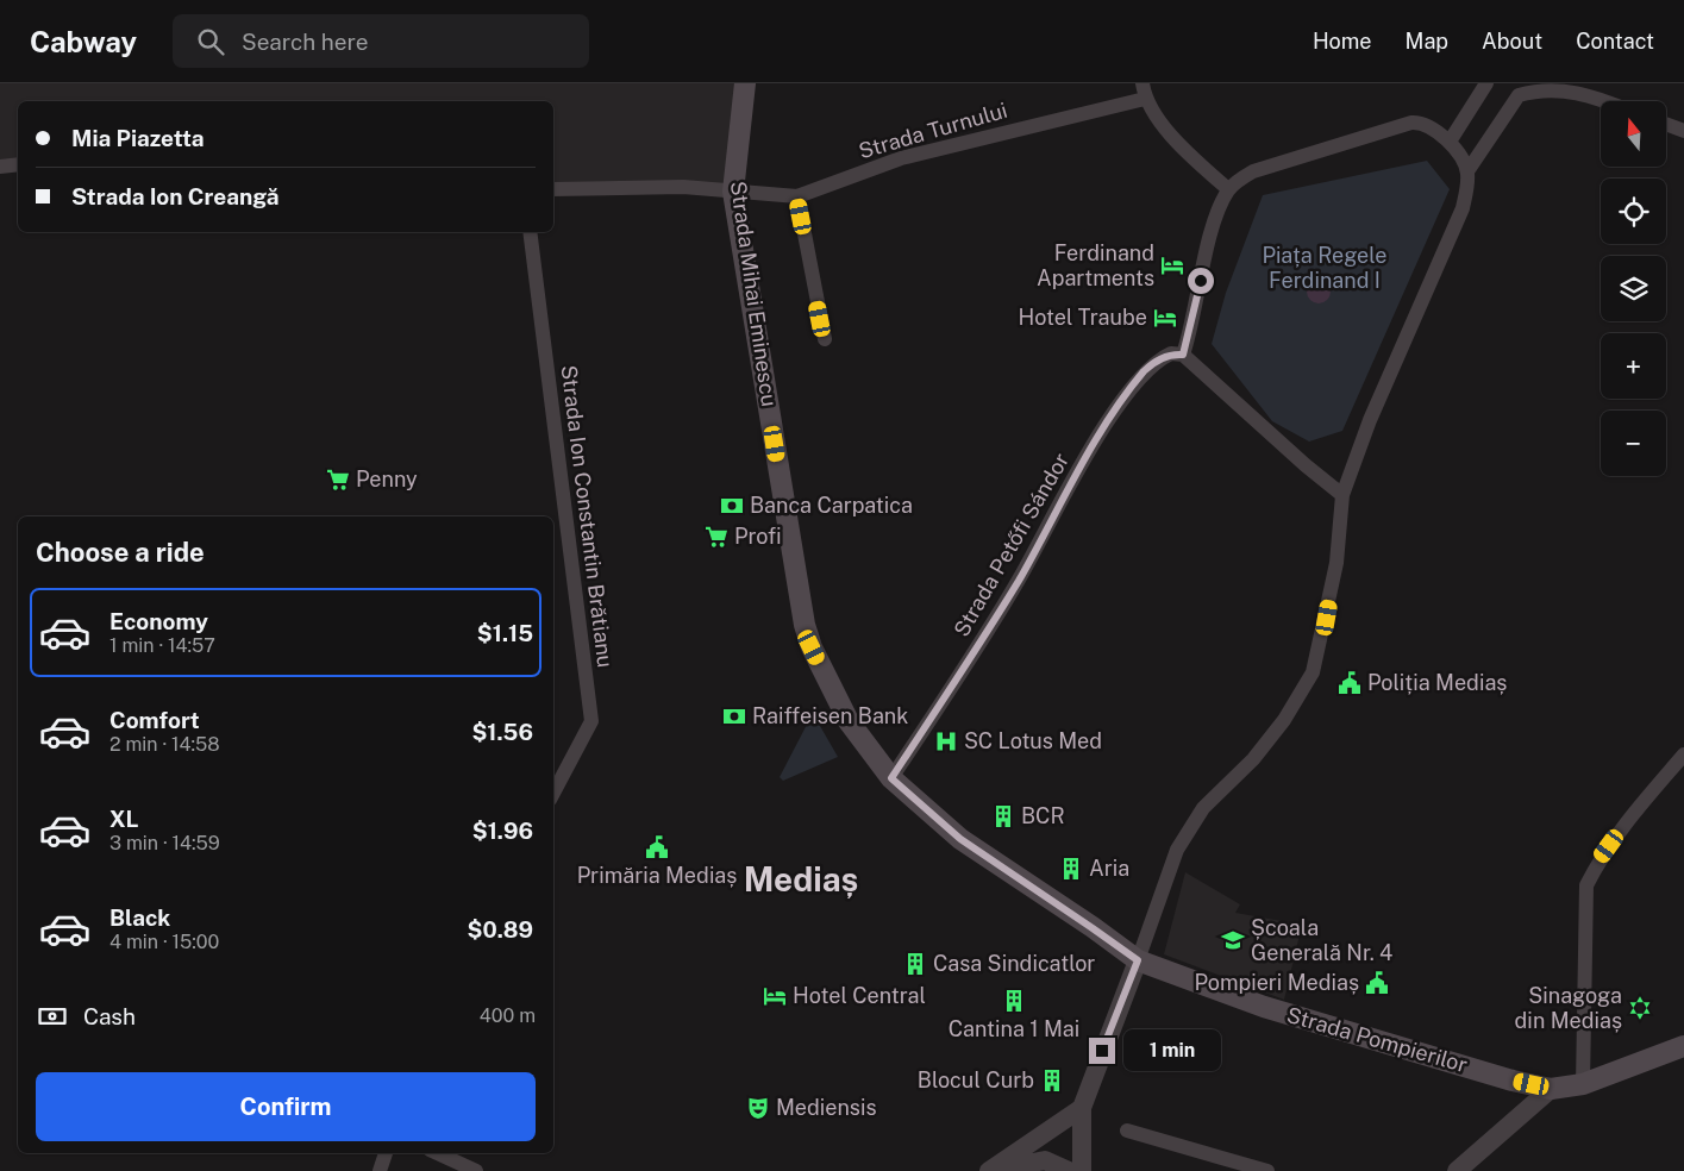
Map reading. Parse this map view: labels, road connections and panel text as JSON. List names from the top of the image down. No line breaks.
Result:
{"streets":{"main road":["Strada Mihai Eminescu","Strada Pompierilor"],"street":["Strada Turnului","Strada Ion Constantin Brătianu","Strada Petőfi Sándor"]},"crossings":[["Strada Turnului","Strada Mihai Eminescu"],["Strada Mihai Eminescu","Strada Petőfi Sándor"],["Strada Mihai Eminescu","Strada Pompierilor"]],"districts":["Mediaș"],"parks":["Piața Regele Ferdinand I"],"places":{"hotel":["Ferdinand Apartments","Hotel Traube","Hotel Central"],"supermarket":["Penny","Profi"],"bank":["Banca Carpatica","Raiffeisen Bank"],"public building":["Poliția Mediaș","Primăria Mediaș","Pompieri Mediaș"],"hospital":["SC Lotus Med"],"building":["BCR","Aria","Casa Sindicatlor","Cantina 1 Mai","Blocul Curb"],"school or university":["Școala Generală Nr. 4"],"synagogue":["Sinagoga din Mediaș"],"theatre":["Mediensis"]},"north":"top","page":{"header":"Cabway","search":"Search here","nav":["Home","Map","About","Contact"],"map_buttons":["+","−"],"banner":["Mia Piazetta","Strada Ion Creangă"],"heading":"Choose a ride","list":[{"name":"Economy","note":"1 min · 14:57","value":"$1.15"},{"name":"Comfort","note":"2 min · 14:58","value":"$1.56"},{"name":"XL","note":"3 min · 14:59","value":"$1.96"},{"name":"Black","note":"4 min · 15:00","value":"$0.89"}],"pay":["Cash","400 m"],"bubble":"1 min","buttons":"Confirm"}}
